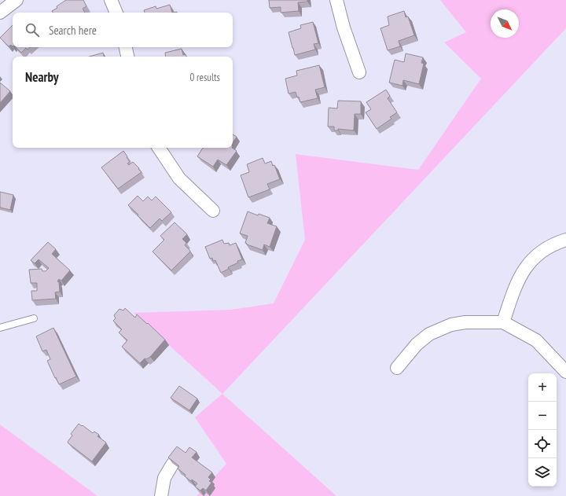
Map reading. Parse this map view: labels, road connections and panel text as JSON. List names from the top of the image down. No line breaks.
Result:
{"north":"bottom right","page":{"search":"Search here","heading":["Nearby","0 results"],"map_buttons":["+","−"]}}
